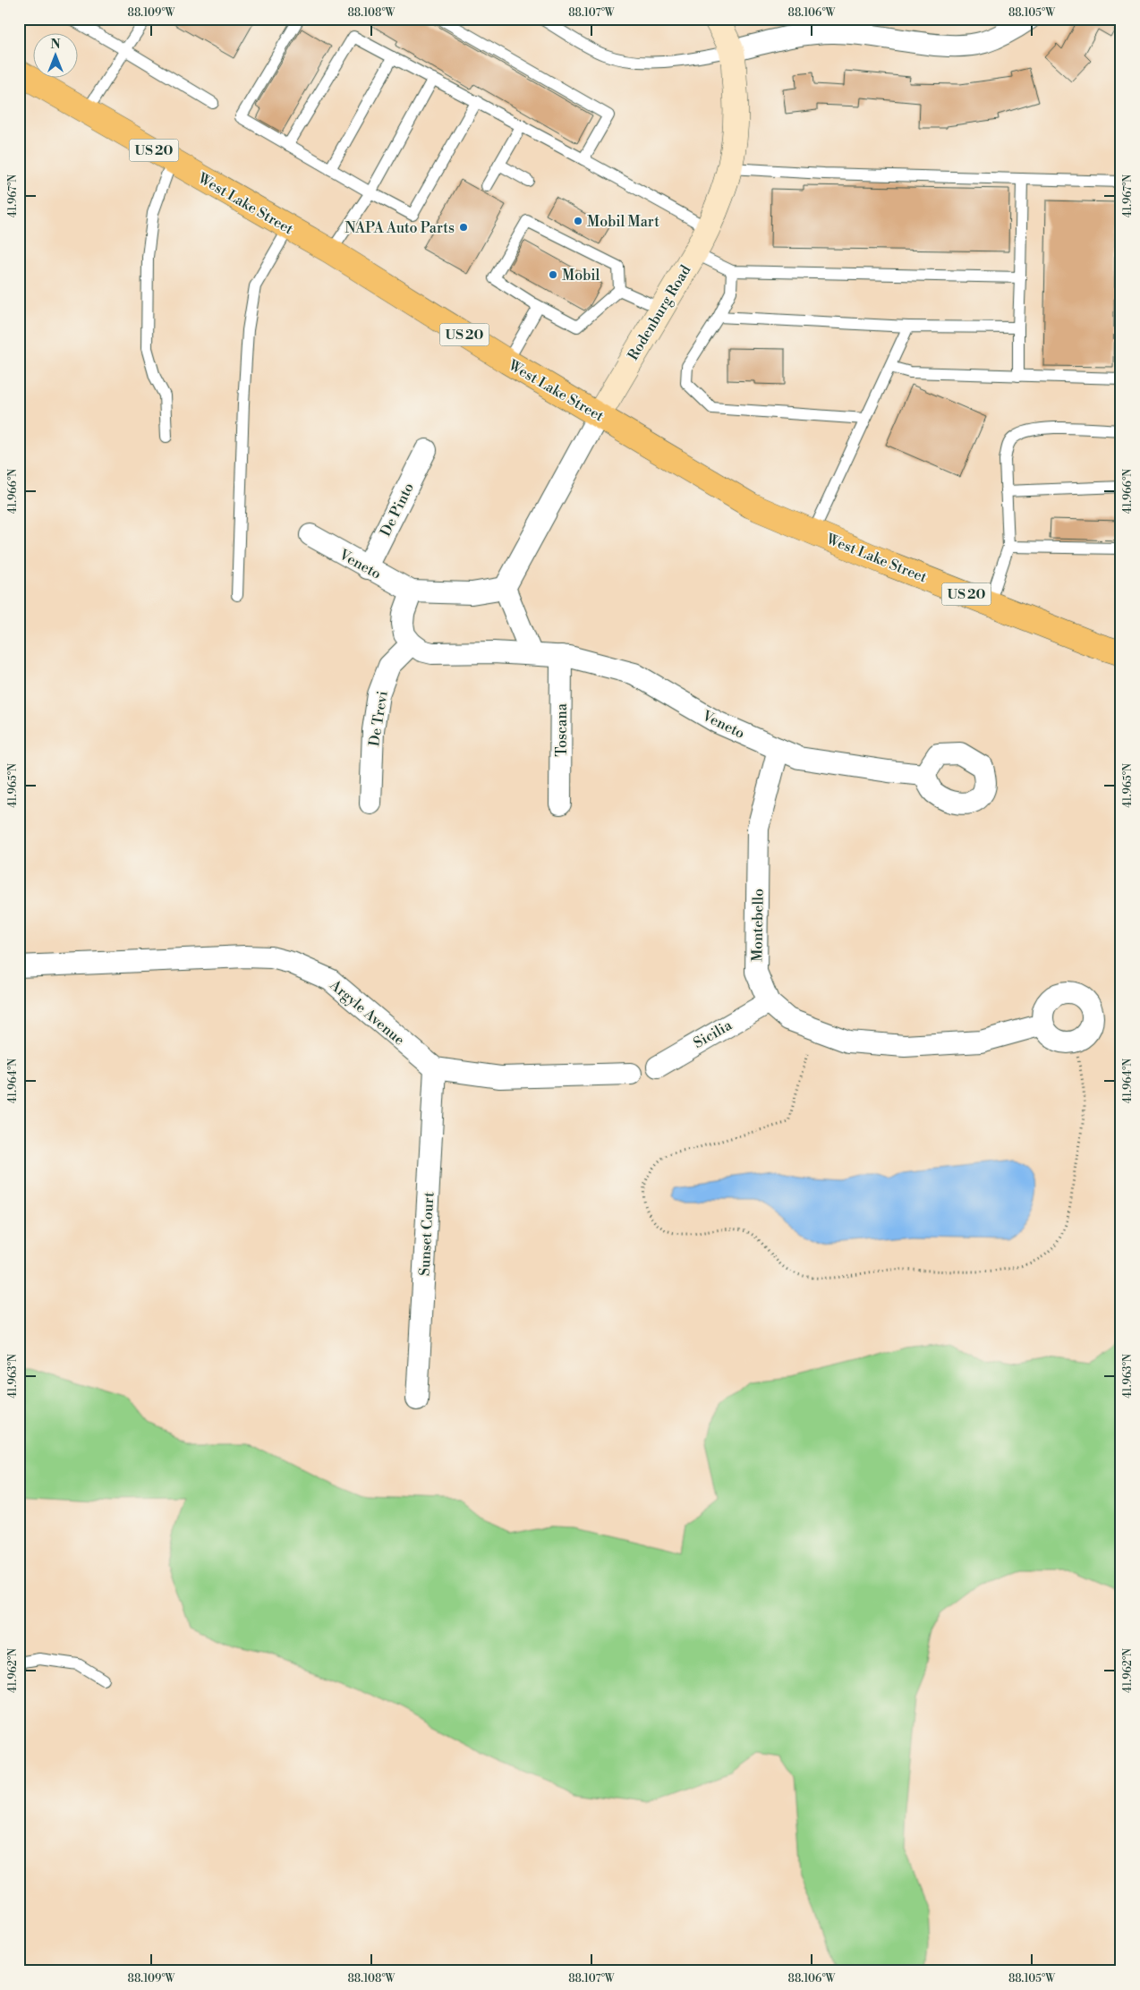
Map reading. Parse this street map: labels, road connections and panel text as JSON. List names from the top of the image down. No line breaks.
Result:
{"streets":{"main road":["US 20","West Lake Street"],"street":["Rodenburg Road","De Pinto","Veneto","De Trevi","Toscana","Montebello","Argyle Avenue","Sicilia","Sunset Court"]},"crossings":[["West Lake Street","Rodenburg Road"],["Rodenburg Road","Veneto"],["De Pinto","Veneto"],["Veneto","De Trevi"],["Veneto","Toscana"],["Veneto","Montebello"],["Montebello","Sicilia"],["Argyle Avenue","Sunset Court"]],"places":["Mobil Mart","NAPA Auto Parts","Mobil"],"north":"top","coordinates":["88.109°W","88.108°W","88.107°W","88.106°W","88.105°W","41.967°N","41.966°N","41.965°N","41.964°N","41.963°N","41.962°N"]}
